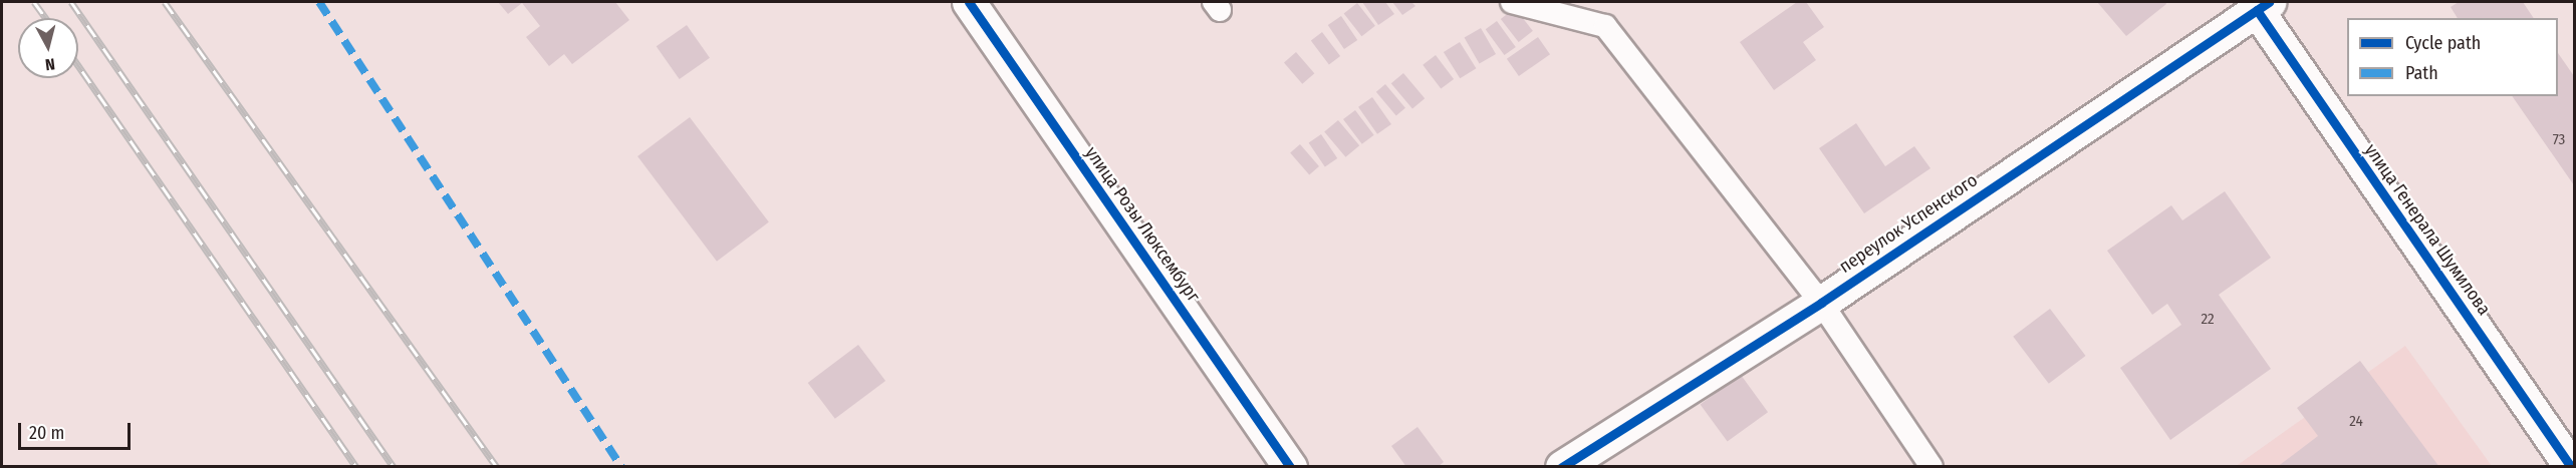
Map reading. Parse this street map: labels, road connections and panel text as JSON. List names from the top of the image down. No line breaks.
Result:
{"streets":{"street":["переулок Успенского","улица Розы Люксембург","улица Генерала Шумилова"]},"crossings":[["переулок Успенского","улица Генерала Шумилова"]],"house_numbers":["73","22","24"],"legend":["Cycle path","Path"],"scale_bar":"20 m","north":"bottom"}
